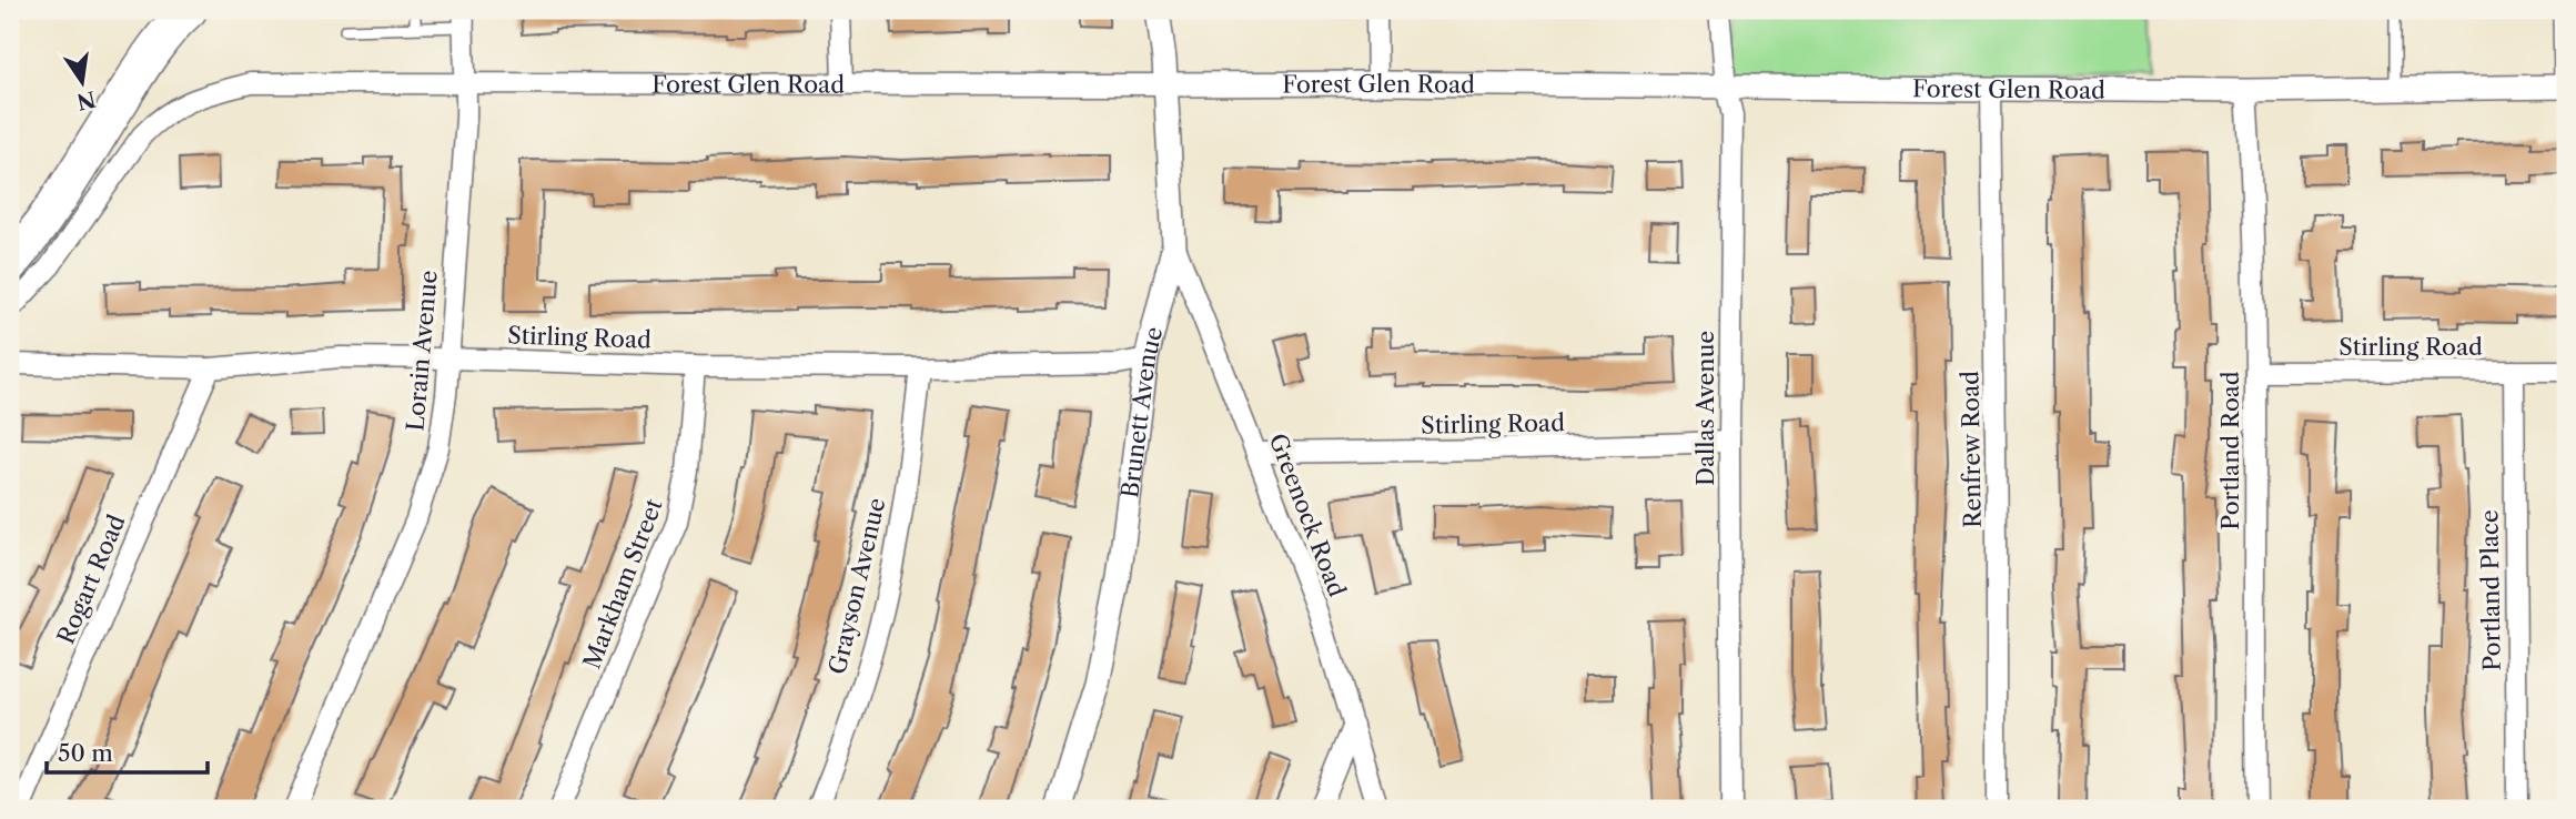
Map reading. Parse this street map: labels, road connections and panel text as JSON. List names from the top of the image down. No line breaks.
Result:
{"streets":{"street":["Forest Glen Road","Stirling Road","Lorain Avenue","Dallas Avenue","Brunett Avenue","Renfrew Road","Portland Road","Greenock Road","Rogart Road","Markham Street","Grayson Avenue","Portland Place"]},"crossings":[["Forest Glen Road","Lorain Avenue"],["Forest Glen Road","Dallas Avenue"],["Forest Glen Road","Brunett Avenue"],["Forest Glen Road","Renfrew Road"],["Forest Glen Road","Portland Road"],["Stirling Road","Lorain Avenue"],["Stirling Road","Dallas Avenue"],["Stirling Road","Brunett Avenue"],["Stirling Road","Portland Road"],["Stirling Road","Greenock Road"],["Stirling Road","Rogart Road"],["Stirling Road","Markham Street"],["Stirling Road","Grayson Avenue"],["Stirling Road","Portland Place"],["Brunett Avenue","Greenock Road"]],"scale_bar":"50 m","north":"bottom"}
